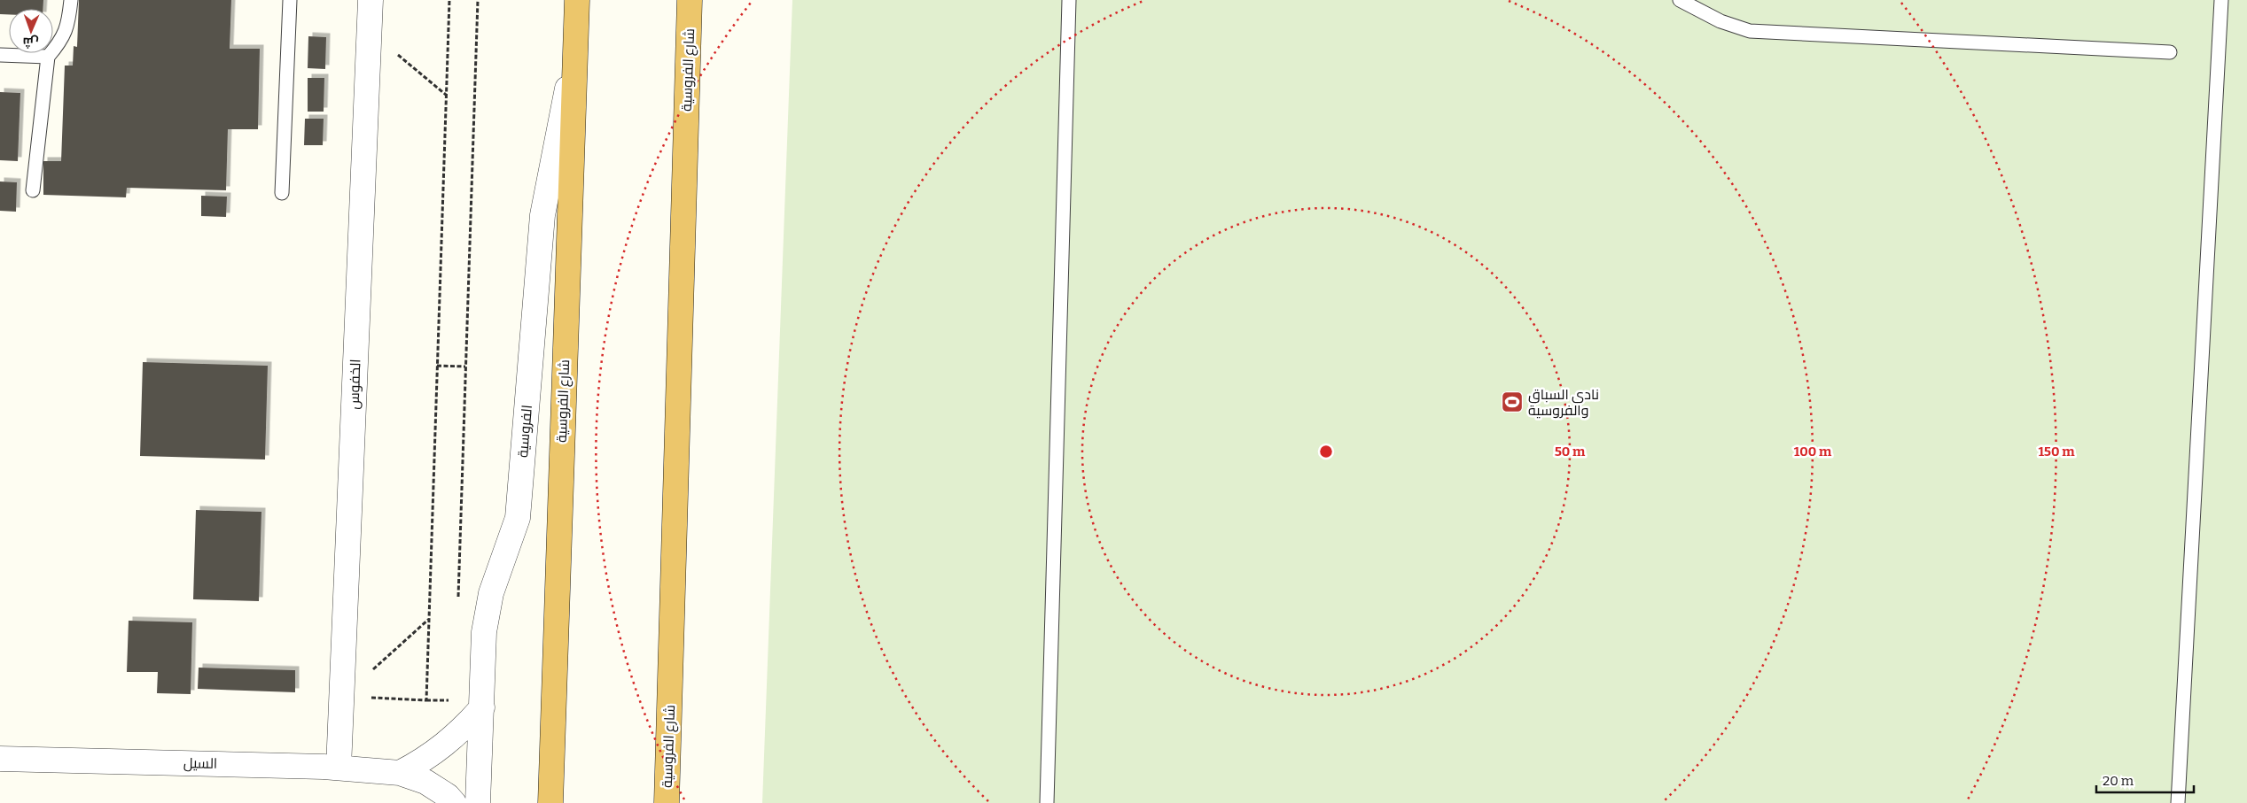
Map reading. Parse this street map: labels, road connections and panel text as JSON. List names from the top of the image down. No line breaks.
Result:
{"streets":{"highway":["شارع الفروسية"],"street":["الخفوس","الفروسية","السيل"]},"crossings":[["شارع الفروسية","الفروسية"],["الخفوس","السيل"]],"places":{"sports":["نادي السباق والفروسية"]},"scale_bar":"20 m","north":"bottom","rings":["50 m","100 m","150 m"]}
